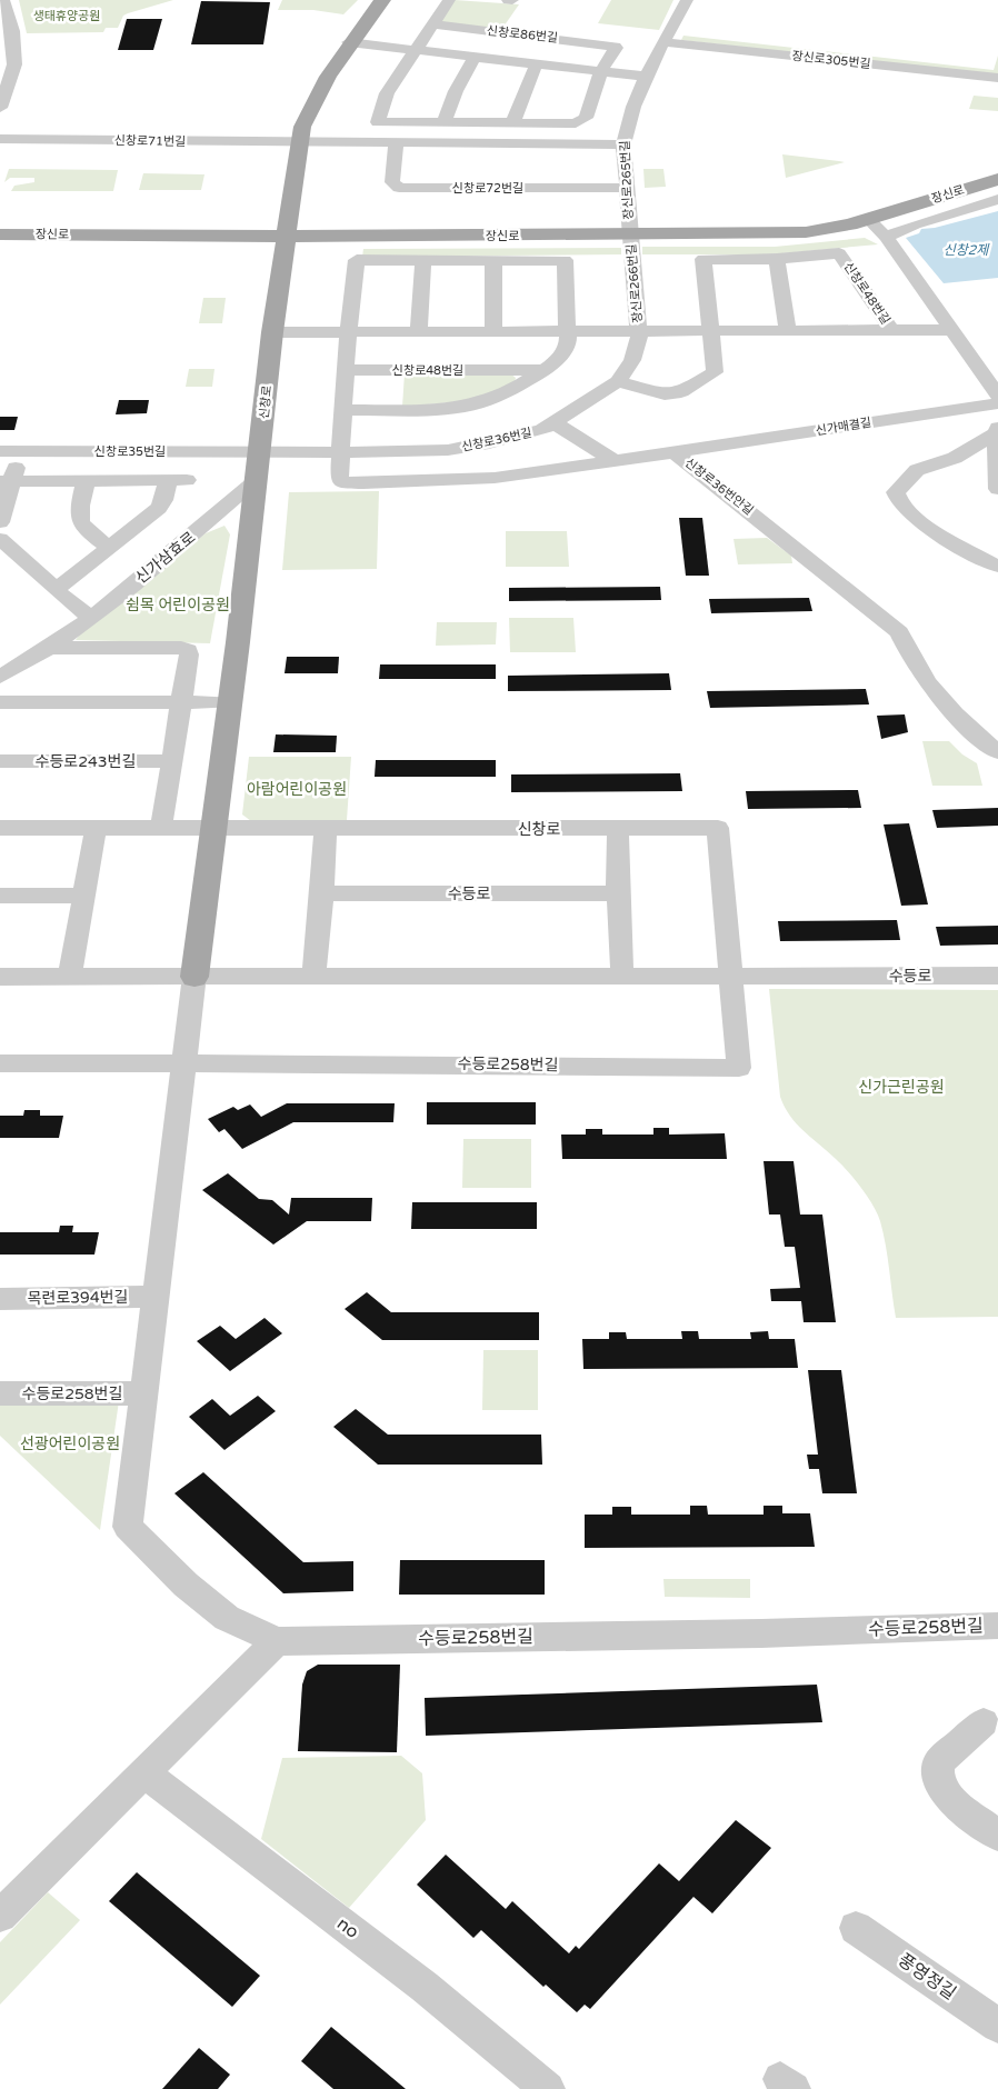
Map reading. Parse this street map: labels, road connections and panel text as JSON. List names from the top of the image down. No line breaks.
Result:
{"streets":{"main road":["장신로","신창로"],"street":["신창로86번길","장신로305번길","신창로71번길","장신로265번길","신창로72번길","장신로266번길","신창로48번길","신가매결길","신창로36번길","신창로35번길","신창로36번안길","신가삼효로","수등로243번길","수등로","수등로258번길","목련로394번길","no","풍영정길"]},"crossings":[["신창로86번길","장신로265번길"],["신창로86번길","신창로"],["장신로305번길","장신로265번길"],["신창로71번길","신창로"],["장신로265번길","신창로72번길"],["장신로265번길","장신로"],["장신로265번길","장신로266번길"],["장신로","장신로266번길"],["장신로","신창로"],["장신로266번길","신창로48번길"],["장신로266번길","신창로36번길"],["신창로48번길","신창로"],["신창로48번길","신창로36번길"],["신창로","신창로36번길"],["신창로","신창로35번길"],["신창로","신가삼효로"],["신창로","수등로"],["신창로","수등로258번길"],["신가매결길","신창로36번안길"],["신창로36번길","신창로35번길"],["신창로36번길","신창로36번안길"],["수등로","수등로258번길"],["수등로258번길","목련로394번길"]],"water":["신창2제"],"parks":["생태휴양공원","쉼목 어린이공원","아람어린이공원","신가근린공원","선광어린이공원"]}
